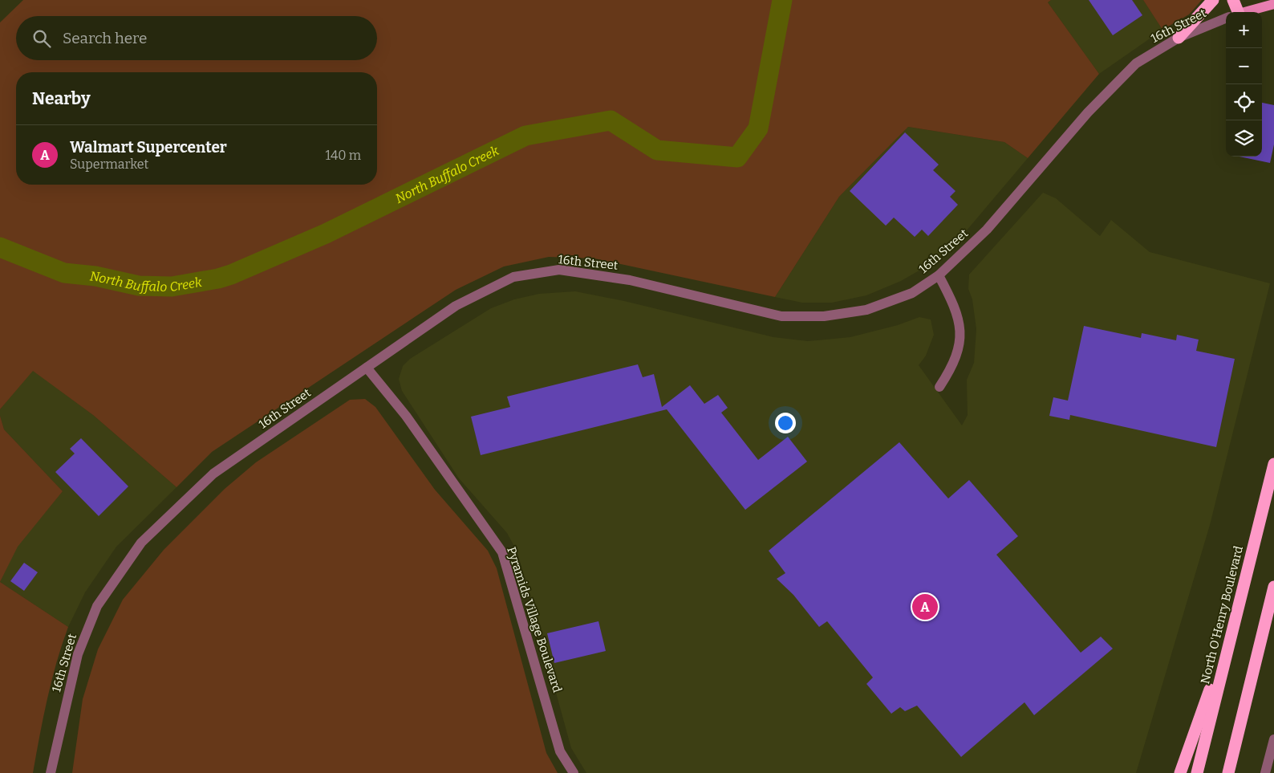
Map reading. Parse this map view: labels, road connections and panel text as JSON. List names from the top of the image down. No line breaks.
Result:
{"streets":{"highway":["North O'Henry Boulevard"],"main road":["16th Street"],"street":["Pyramids Village Boulevard"]},"crossings":[["16th Street","Pyramids Village Boulevard"]],"water":["North Buffalo Creek"],"page":{"map_buttons":["+","−"],"search":"Search here","heading":"Nearby","list":[{"mark":"A","name":"Walmart Supercenter","note":"Supermarket","value":"140 m"}],"pins":"A"}}
